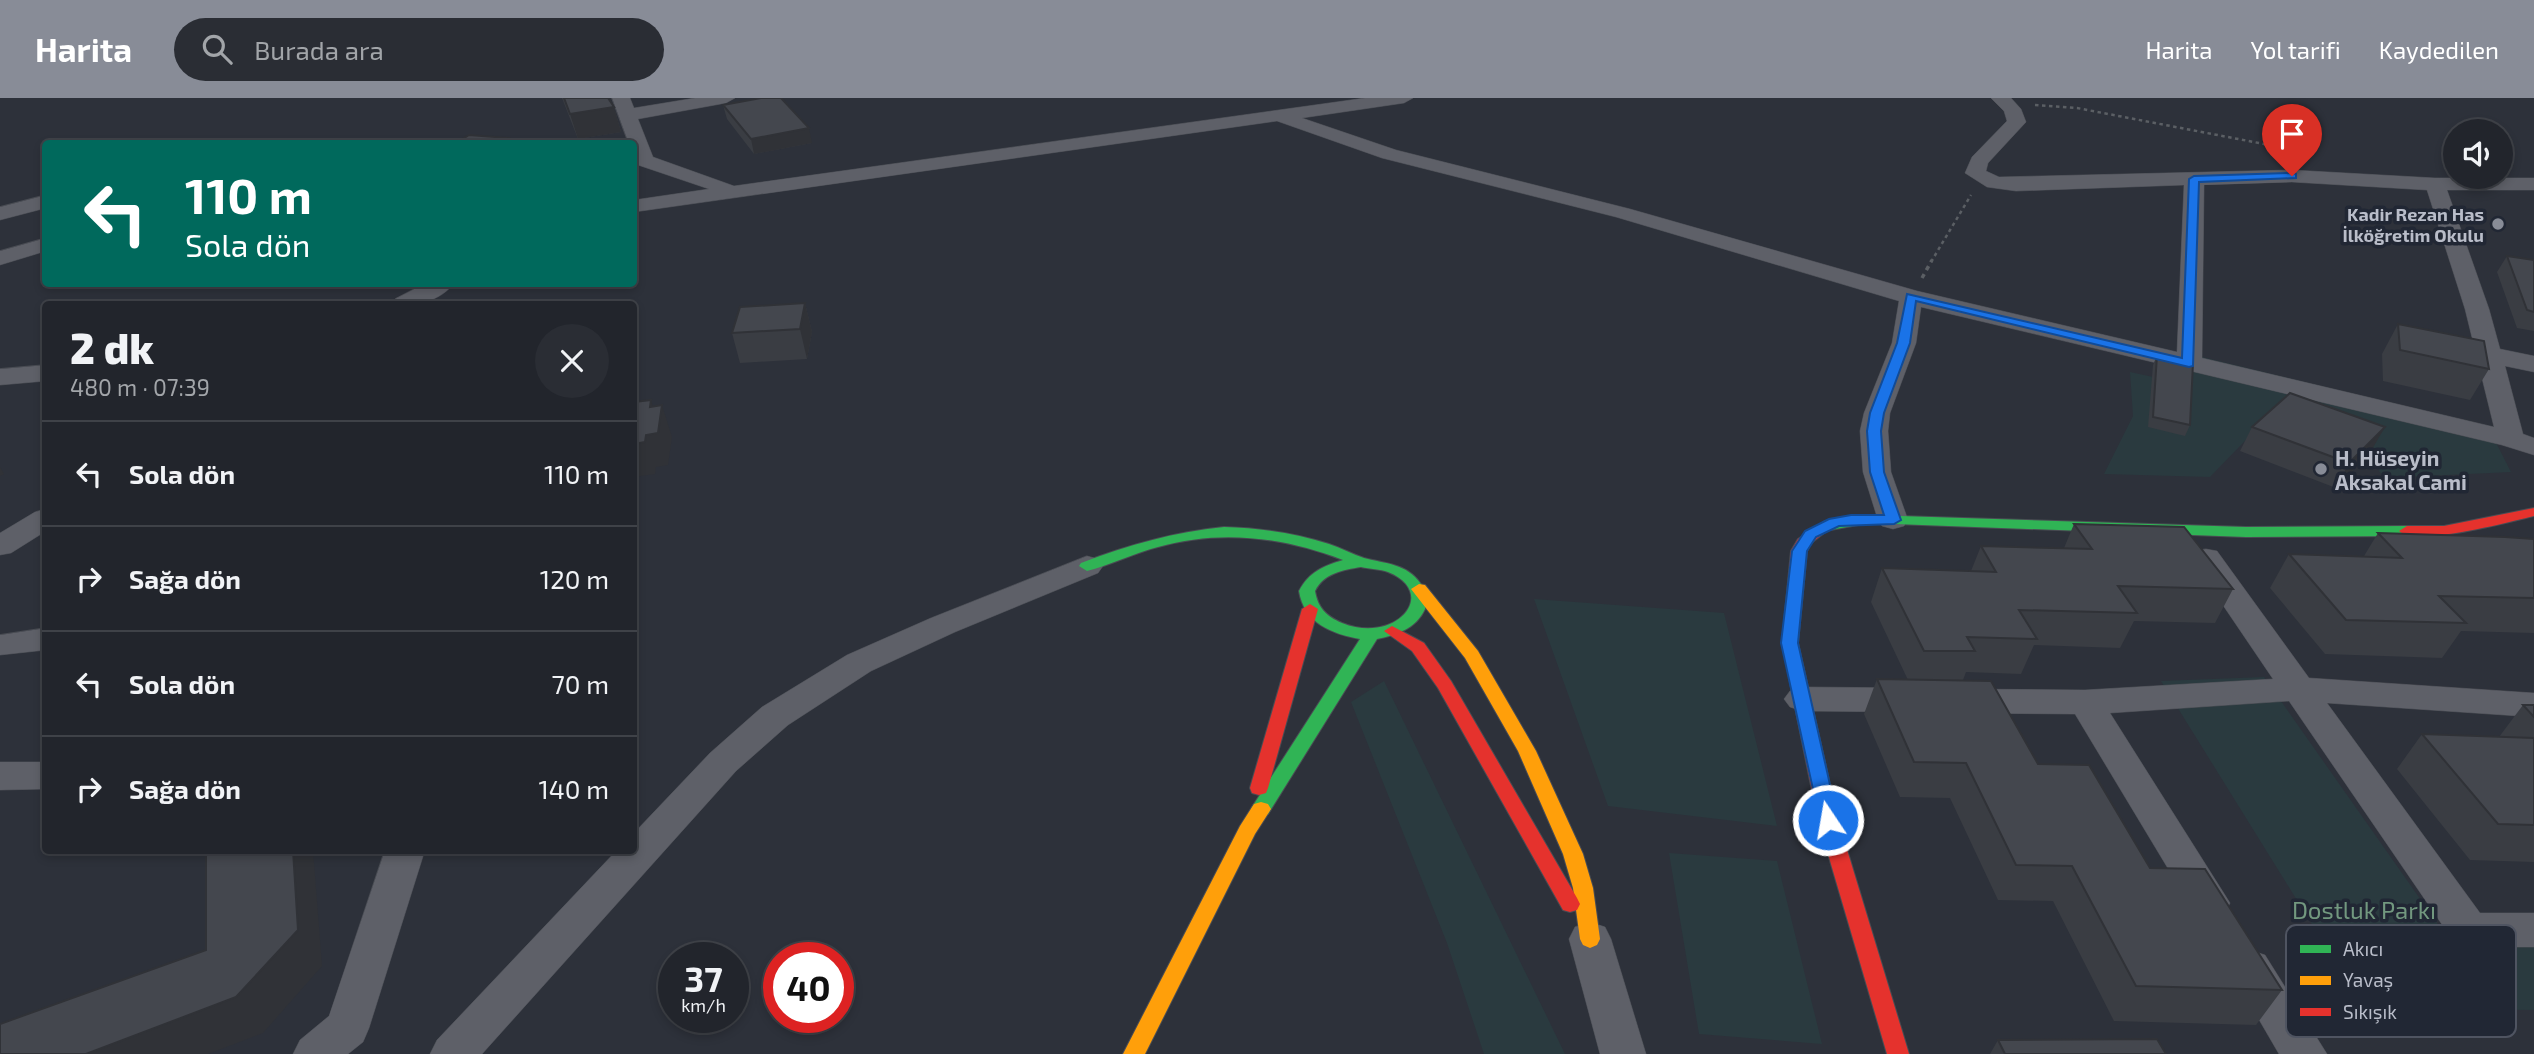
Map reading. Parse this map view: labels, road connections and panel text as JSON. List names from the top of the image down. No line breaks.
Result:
{"parks":["Dostluk Parkı"],"places":["Kadir Rezan Has İlköğretim Okulu","H. Hüseyin Aksakal Cami"],"legend":["Akıcı","Yavaş","Sıkışık"],"page":{"header":"Harita","search":"Burada ara","nav":["Harita","Yol tarifi","Kaydedilen"],"turn":["110 m","Sola dön"],"heading":["2 dk","480 m · 07:39"],"list":[{"name":"Sola dön","value":"110 m"},{"name":"Sağa dön","value":"120 m"},{"name":"Sola dön","value":"70 m"},{"name":"Sağa dön","value":"140 m"}],"speed":"37 km/h","limit":"40"}}
